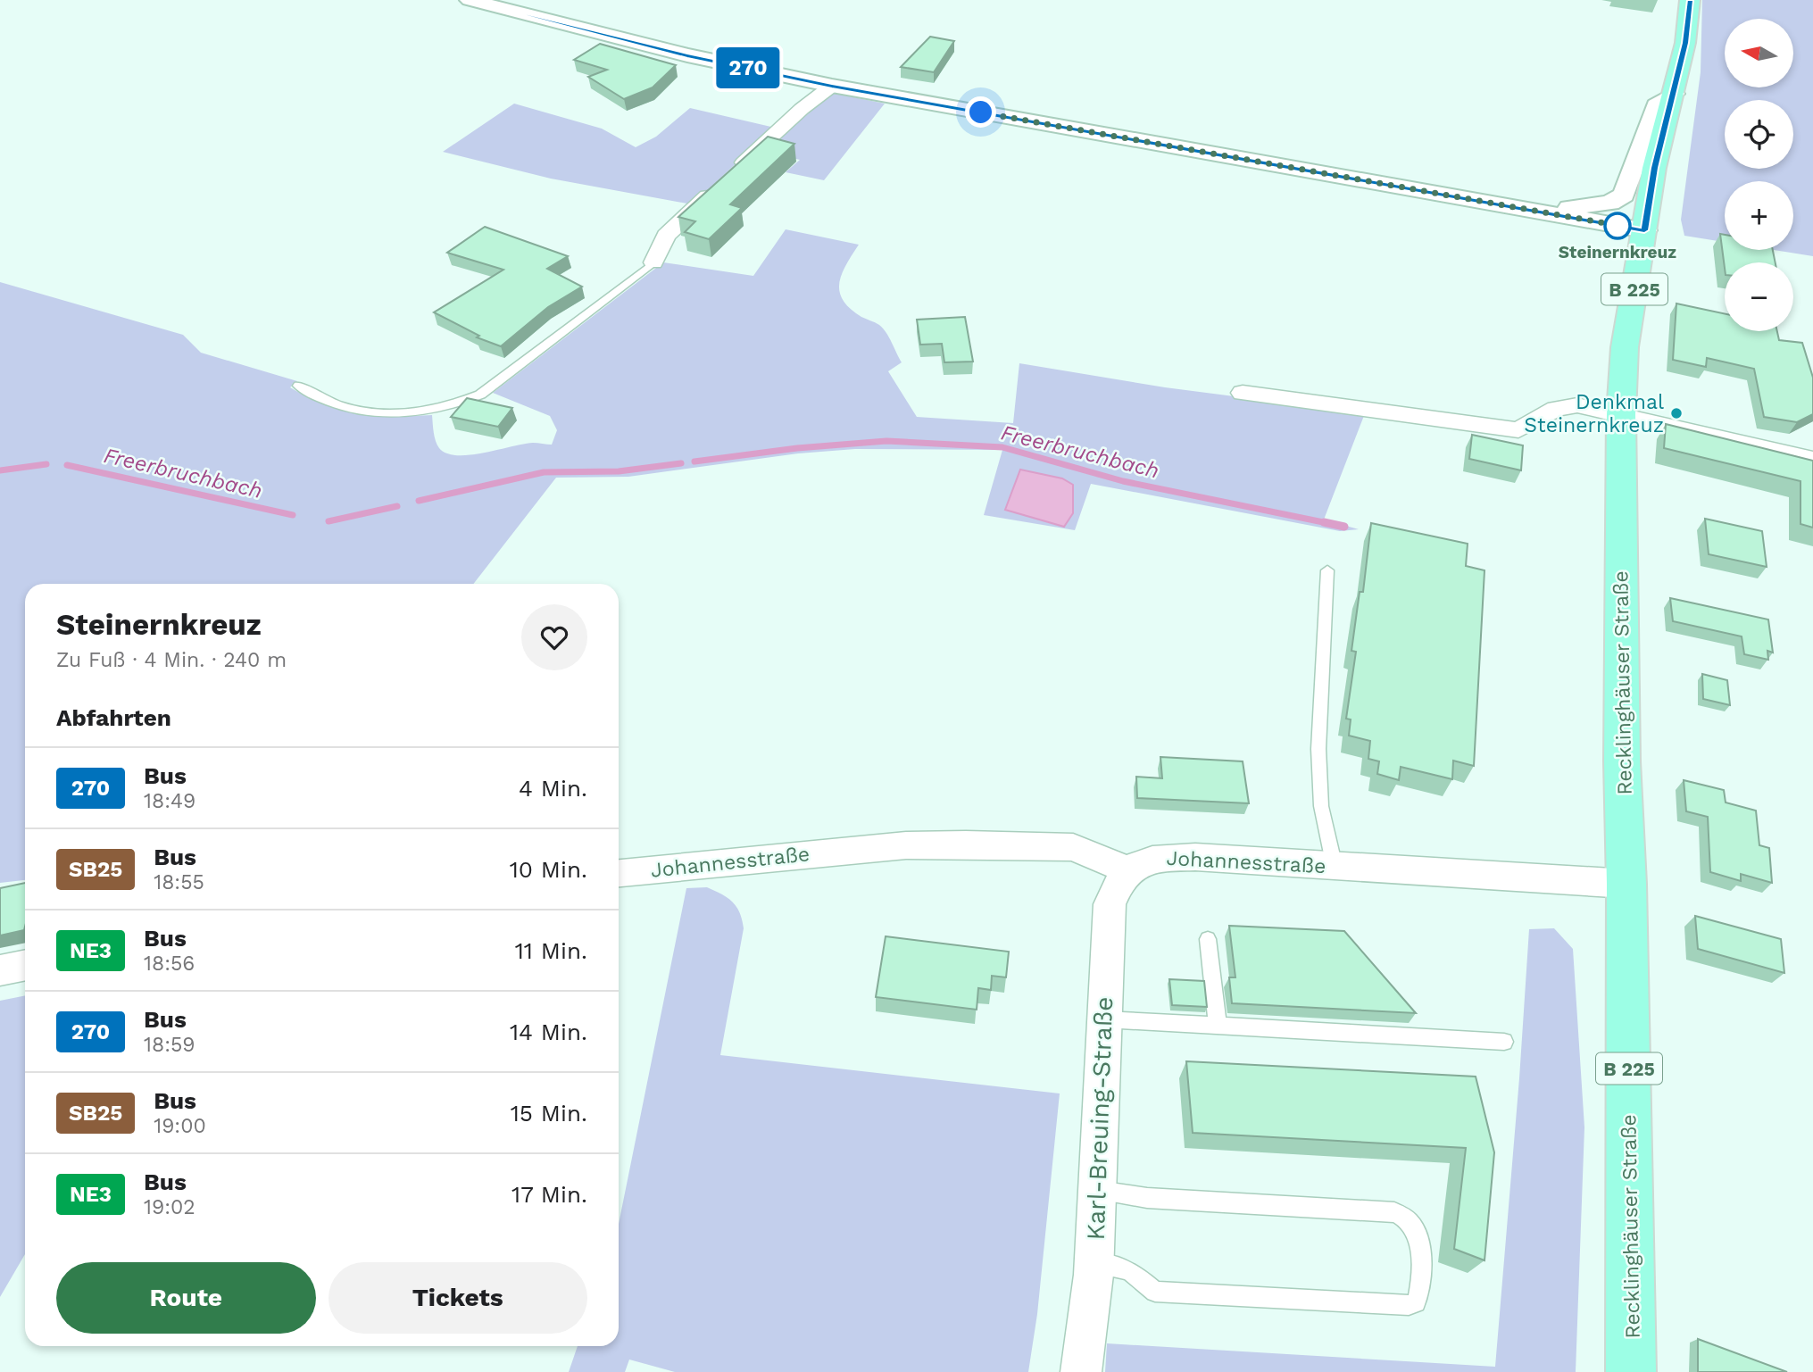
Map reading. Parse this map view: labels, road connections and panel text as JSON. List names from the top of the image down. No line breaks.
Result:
{"streets":{"main road":["B 225","Recklinghäuser Straße"],"street":["Johannesstraße","Karl-Breuing-Straße"]},"crossings":[["Recklinghäuser Straße","Johannesstraße"],["Johannesstraße","Karl-Breuing-Straße"]],"water":["Freerbruchbach"],"places":["Steinernkreuz","Denkmal Steinernkreuz"],"lines":["bus line 270"],"north":"left","page":{"on_map":"270","map_buttons":["+","−"],"heading":[["Steinernkreuz","Zu Fuß · 4 Min. · 240 m"],"Abfahrten"],"list":[{"mark":"270","name":"Bus","note":"18:49","value":"4 Min."},{"mark":"SB25","name":"Bus","note":"18:55","value":"10 Min."},{"mark":"NE3","name":"Bus","note":"18:56","value":"11 Min."},{"mark":"270","name":"Bus","note":"18:59","value":"14 Min."},{"mark":"SB25","name":"Bus","note":"19:00","value":"15 Min."},{"mark":"NE3","name":"Bus","note":"19:02","value":"17 Min."}],"buttons":["Route","Tickets"]}}
